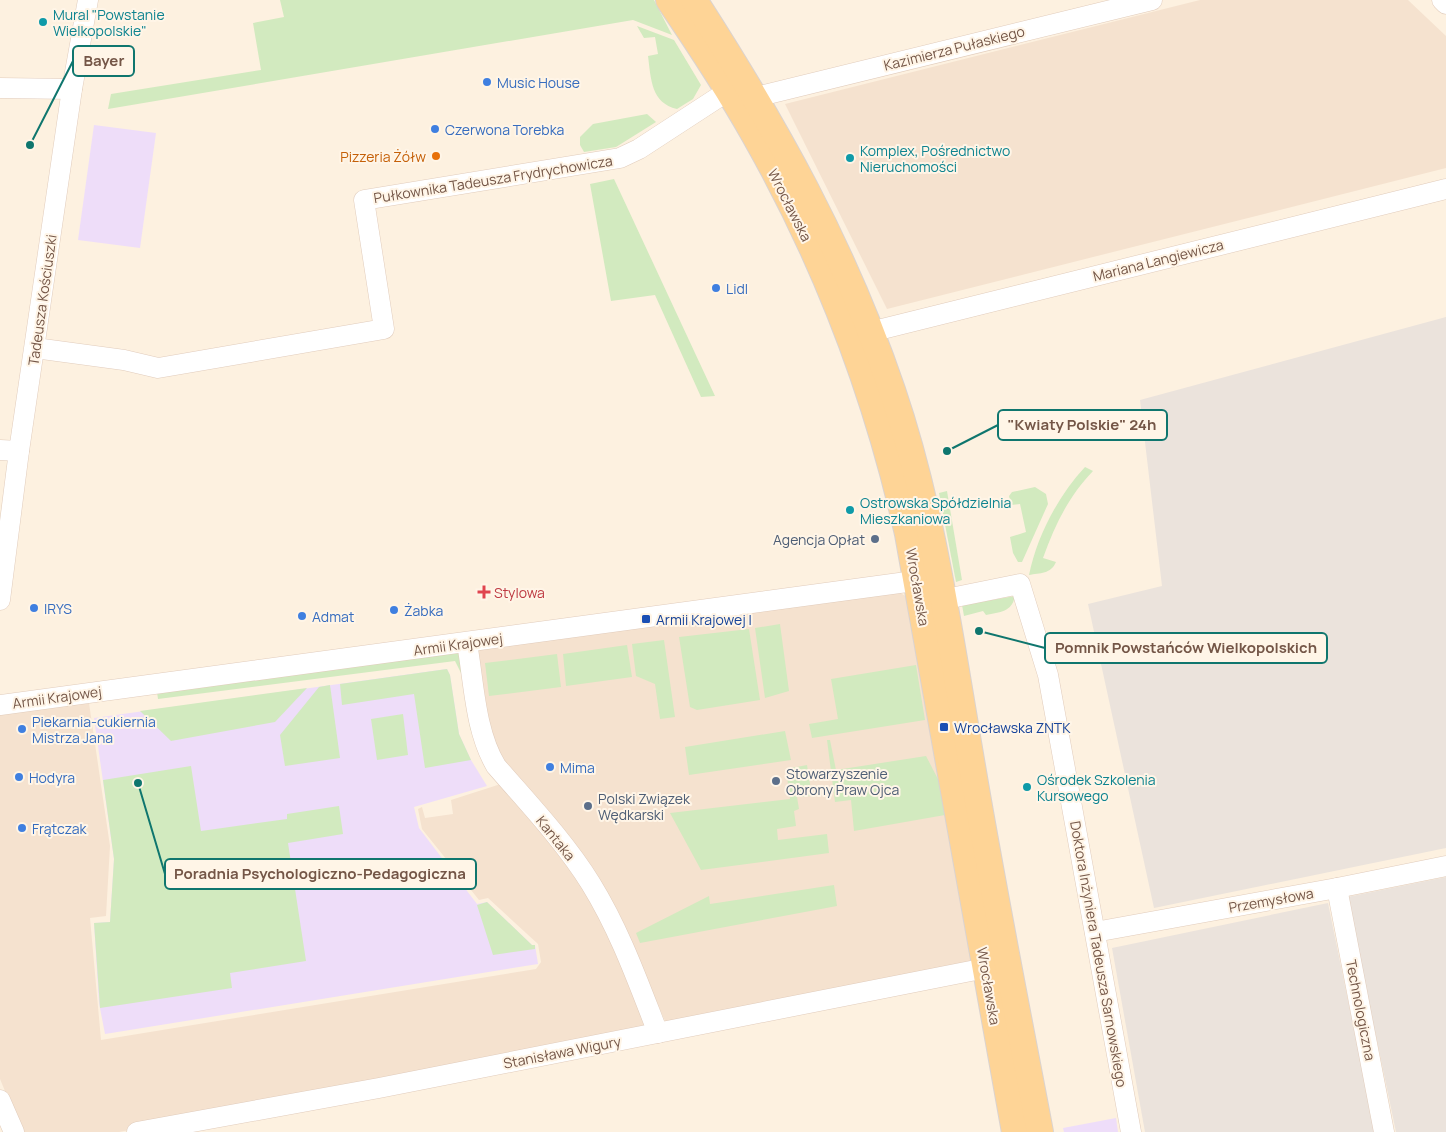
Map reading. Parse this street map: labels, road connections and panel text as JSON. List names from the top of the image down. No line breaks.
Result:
{"streets":{"main road":["Wrocławska"],"street":["Kazimierza Pułaskiego","Pułkownika Tadeusza Frydrychowicza","Mariana Langiewicza","Tadeusza Kościuszki","Armii Krajowej","Kantaka","Przemysłowa","Doktora Inżyniera Tadeusza Sarnowskiego","Technologiczna","Stanisława Wigury"]},"crossings":[["Kazimierza Pułaskiego","Wrocławska"],["Pułkownika Tadeusza Frydrychowicza","Wrocławska"],["Pułkownika Tadeusza Frydrychowicza","Tadeusza Kościuszki"],["Wrocławska","Mariana Langiewicza"],["Wrocławska","Armii Krajowej"],["Wrocławska","Doktora Inżyniera Tadeusza Sarnowskiego"],["Wrocławska","Stanisława Wigury"],["Armii Krajowej","Kantaka"],["Armii Krajowej","Doktora Inżyniera Tadeusza Sarnowskiego"],["Kantaka","Stanisława Wigury"],["Przemysłowa","Doktora Inżyniera Tadeusza Sarnowskiego"],["Przemysłowa","Technologiczna"]],"places":{"other":["Mural \"Powstanie Wielkopolskie\"","Music House","Czerwona Torebka","Bayer","Pizzeria Żółw","Komplex, Pośrednictwo Nieruchomości","Lidl","\"Kwiaty Polskie\" 24h","Ostrowska Spółdzielnia Mieszkaniowa","Agencja Opłat","IRYS","Żabka","Admat","Pomnik Powstańców Wielkopolskich","Piekarnia-cukiernia Mistrza Jana","Mima","Hodyra","Stowarzyszenie Obrony Praw Ojca","Poradnia Psychologiczno-Pedagogiczna","Ośrodek Szkolenia Kursowego","Polski Związek Wędkarski","Frątczak"],"health":["Stylowa"],"transit":["Armii Krajowej I","Wrocławska ZNTK"]}}
